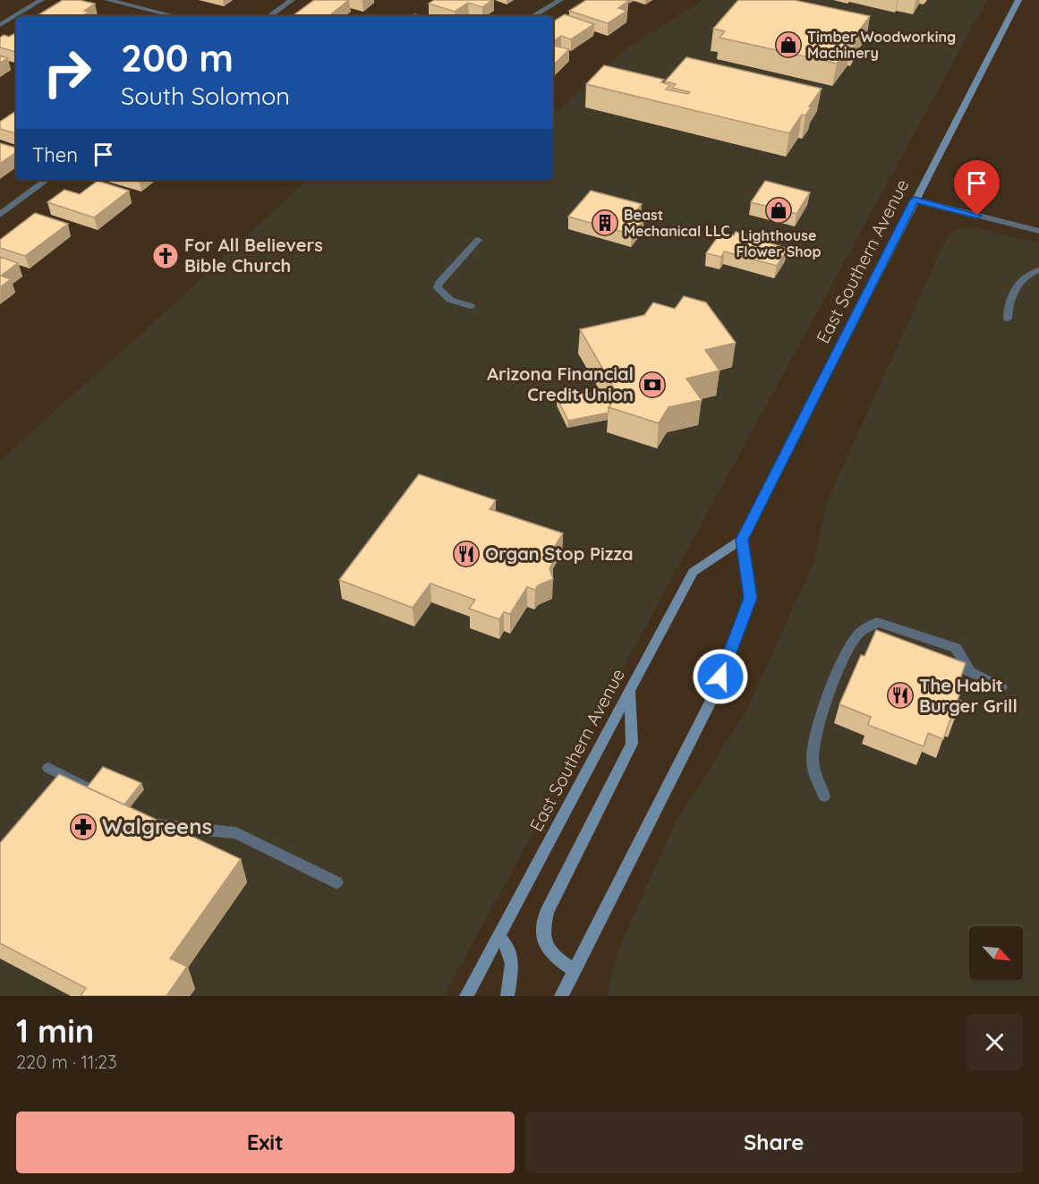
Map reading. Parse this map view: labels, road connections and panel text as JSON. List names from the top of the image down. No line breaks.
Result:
{"streets":{"main road":["East Southern Avenue"]},"places":{"shop":["Timber Woodworking Machinery","Lighthouse Flower Shop"],"building":["Beast Mechanical LLC"],"church":["For All Believers Bible Church"],"bank":["Arizona Financial Credit Union"],"restaurant":["Organ Stop Pizza","The Habit Burger Grill"],"pharmacy":["Walgreens"]},"north":"bottom right","page":{"turn":["200 m","South Solomon"],"then":"Then","heading":["1 min","220 m · 11:23"],"buttons":["Exit","Share"]}}
